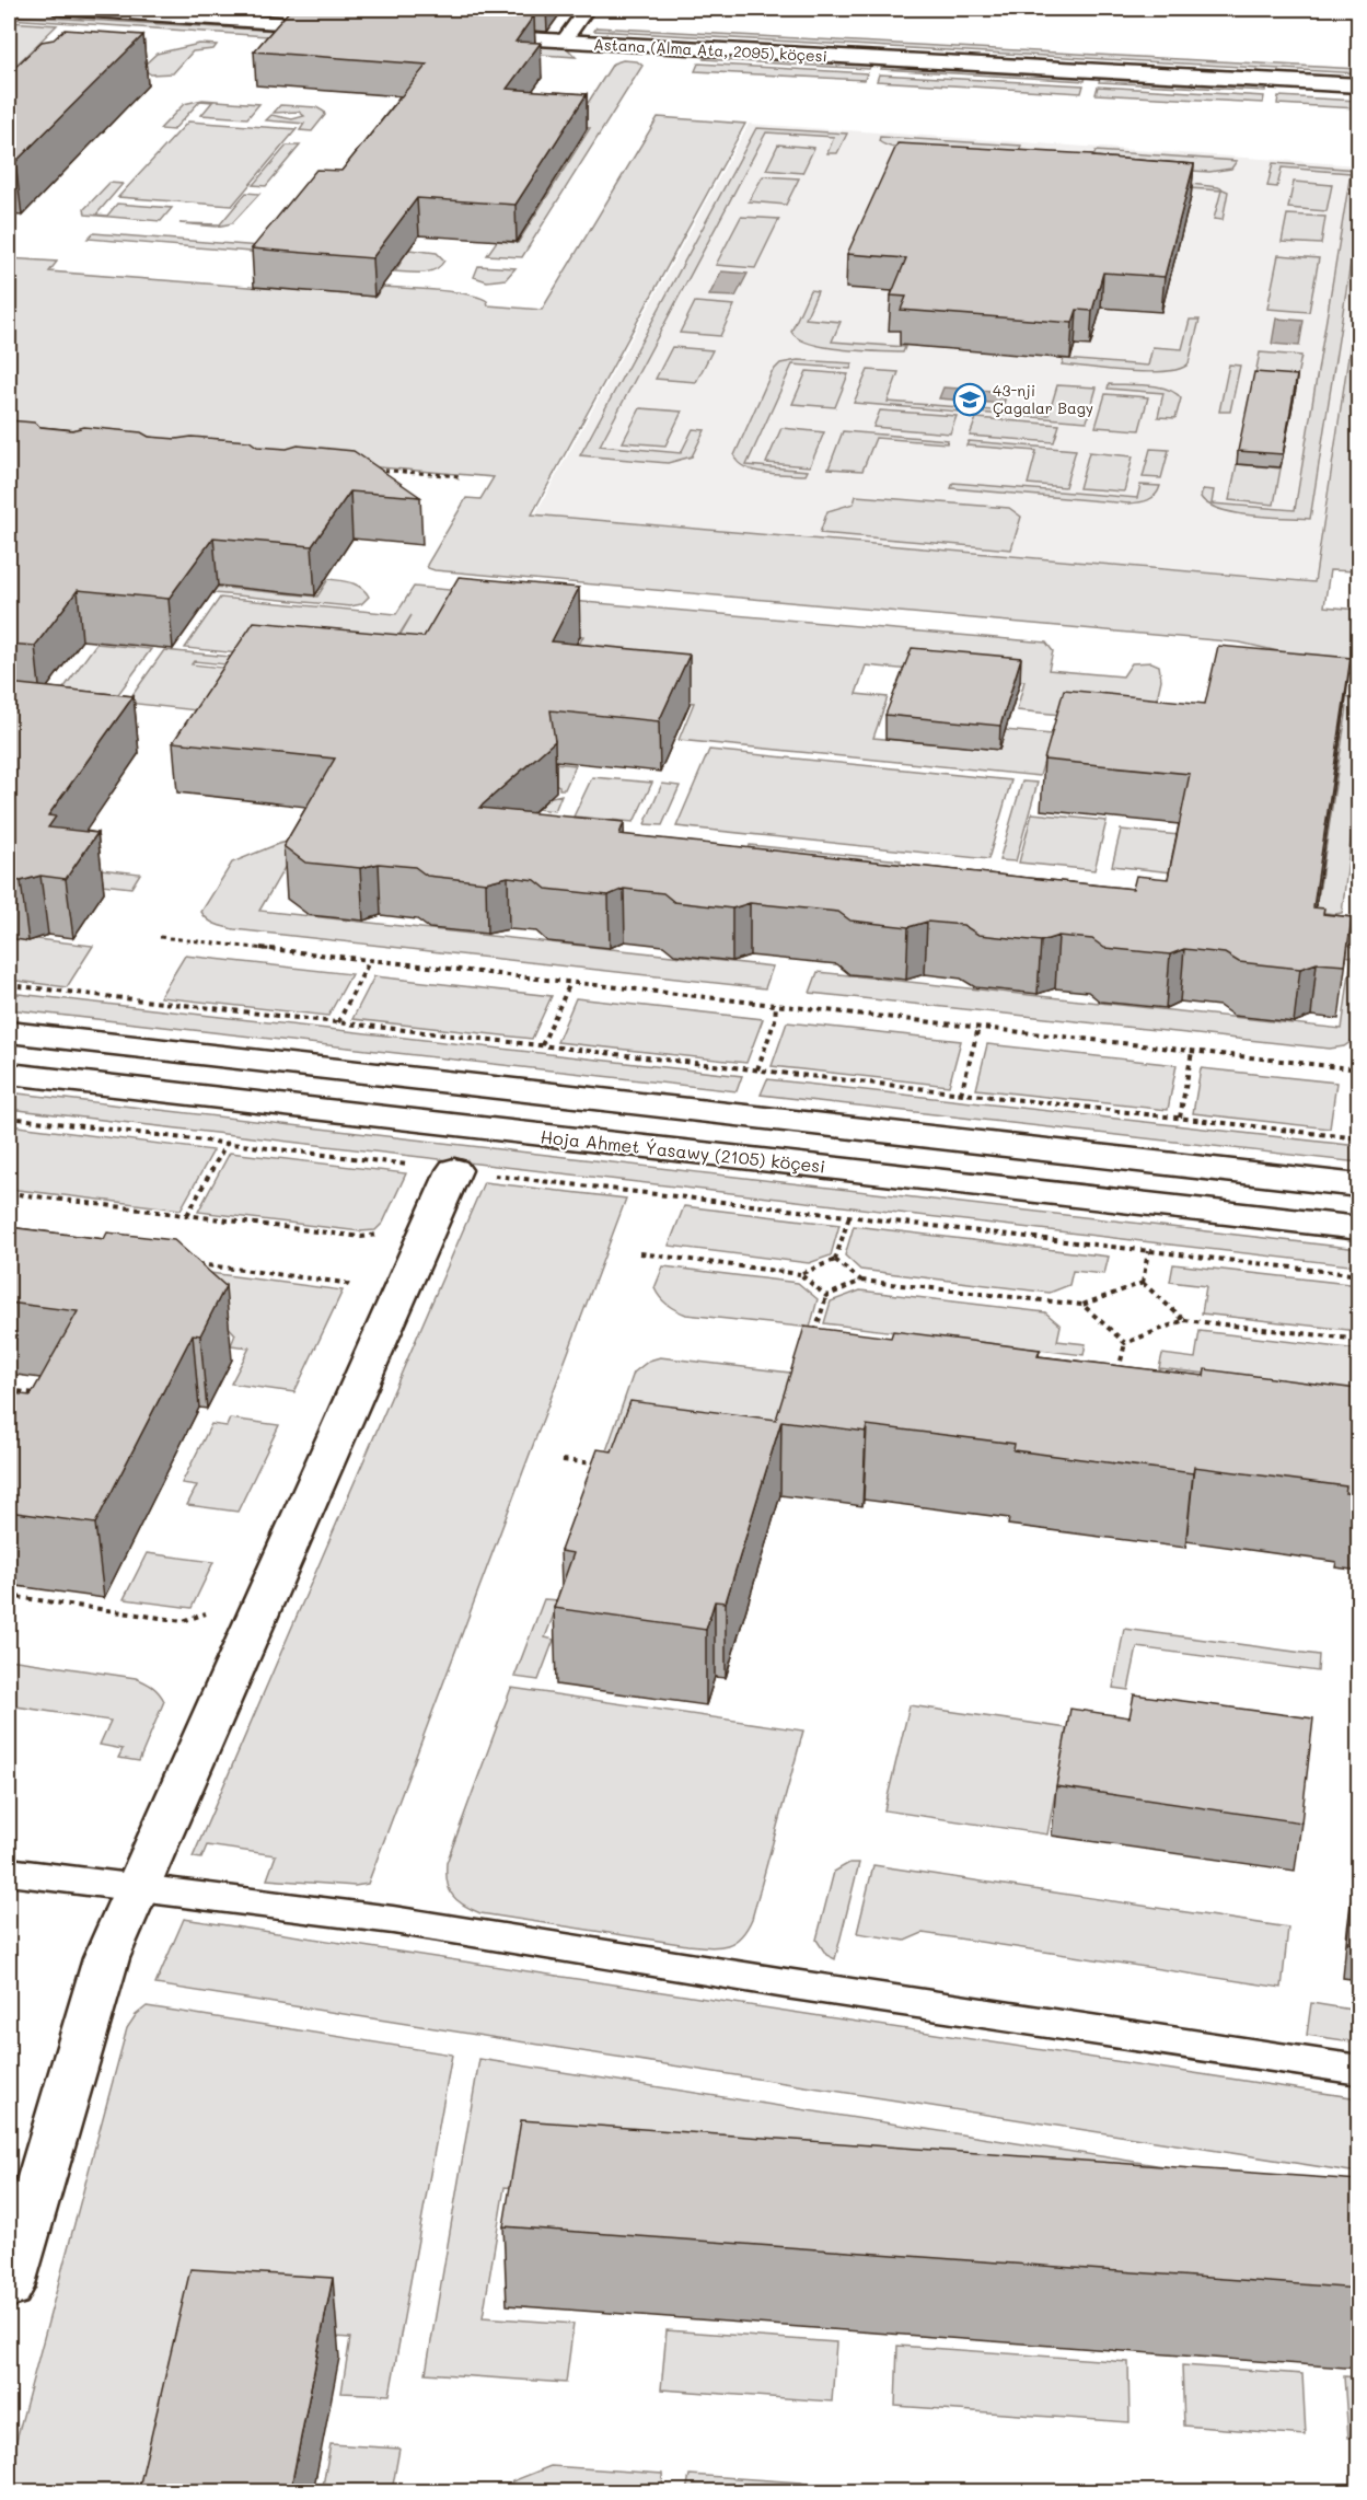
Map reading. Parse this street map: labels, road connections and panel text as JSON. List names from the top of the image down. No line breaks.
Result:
{"streets":{"street":["Astana (Alma Ata, 2095) köçesi","Hoja Ahmet Ýasawy (2105) köçesi"]},"places":{"school or university":["43-nji Çagalar Bagy"]}}
